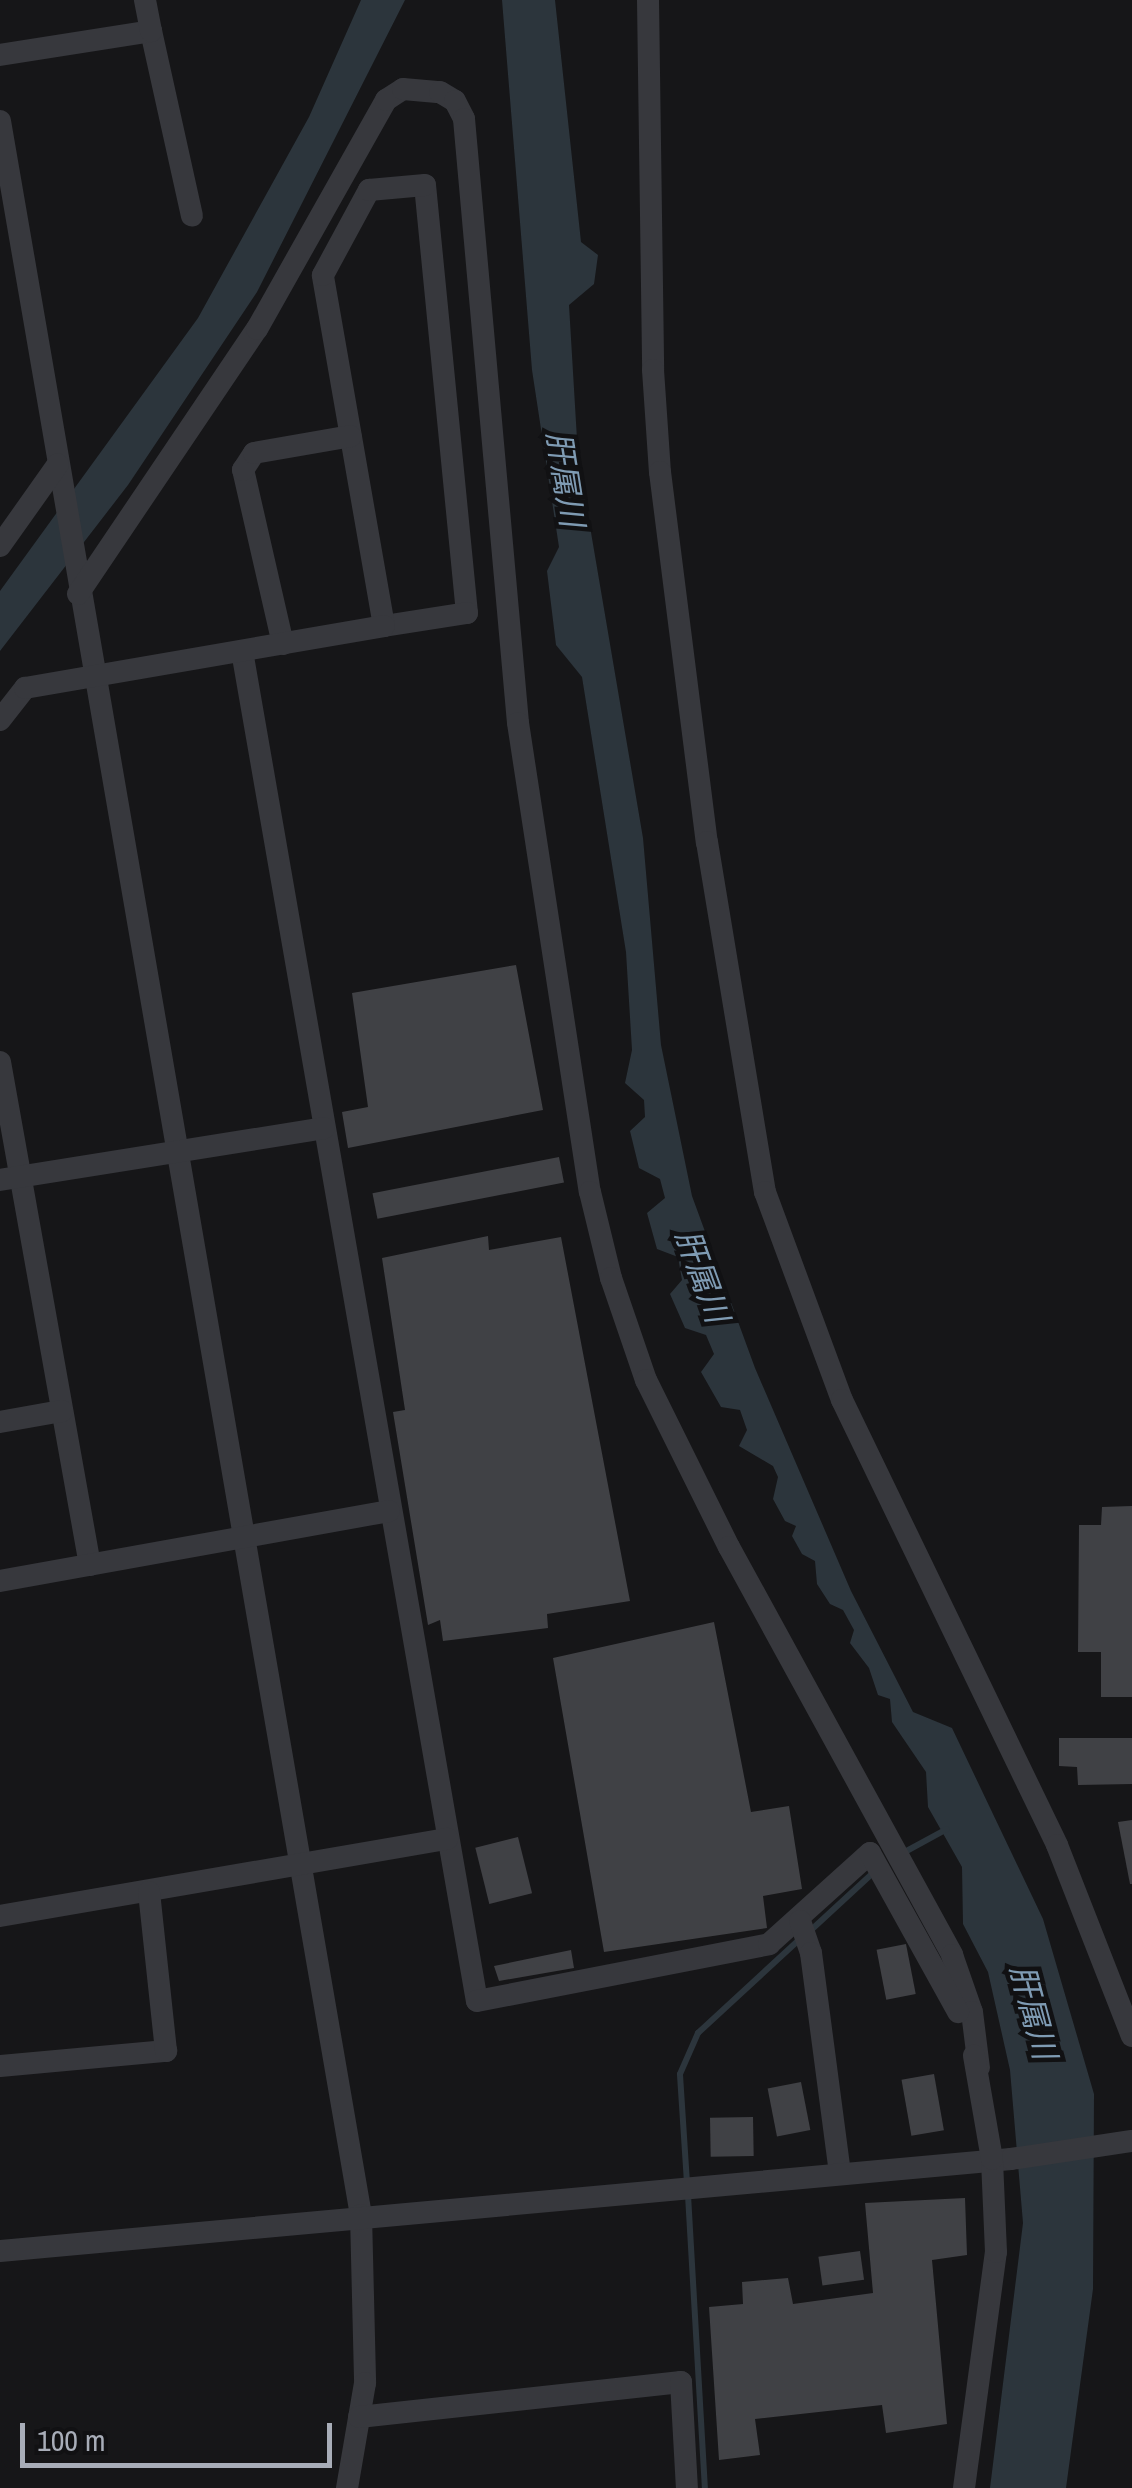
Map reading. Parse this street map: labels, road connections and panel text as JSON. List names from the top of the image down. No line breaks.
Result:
{"water":["肝属川"],"scale_bar":"100 m"}
